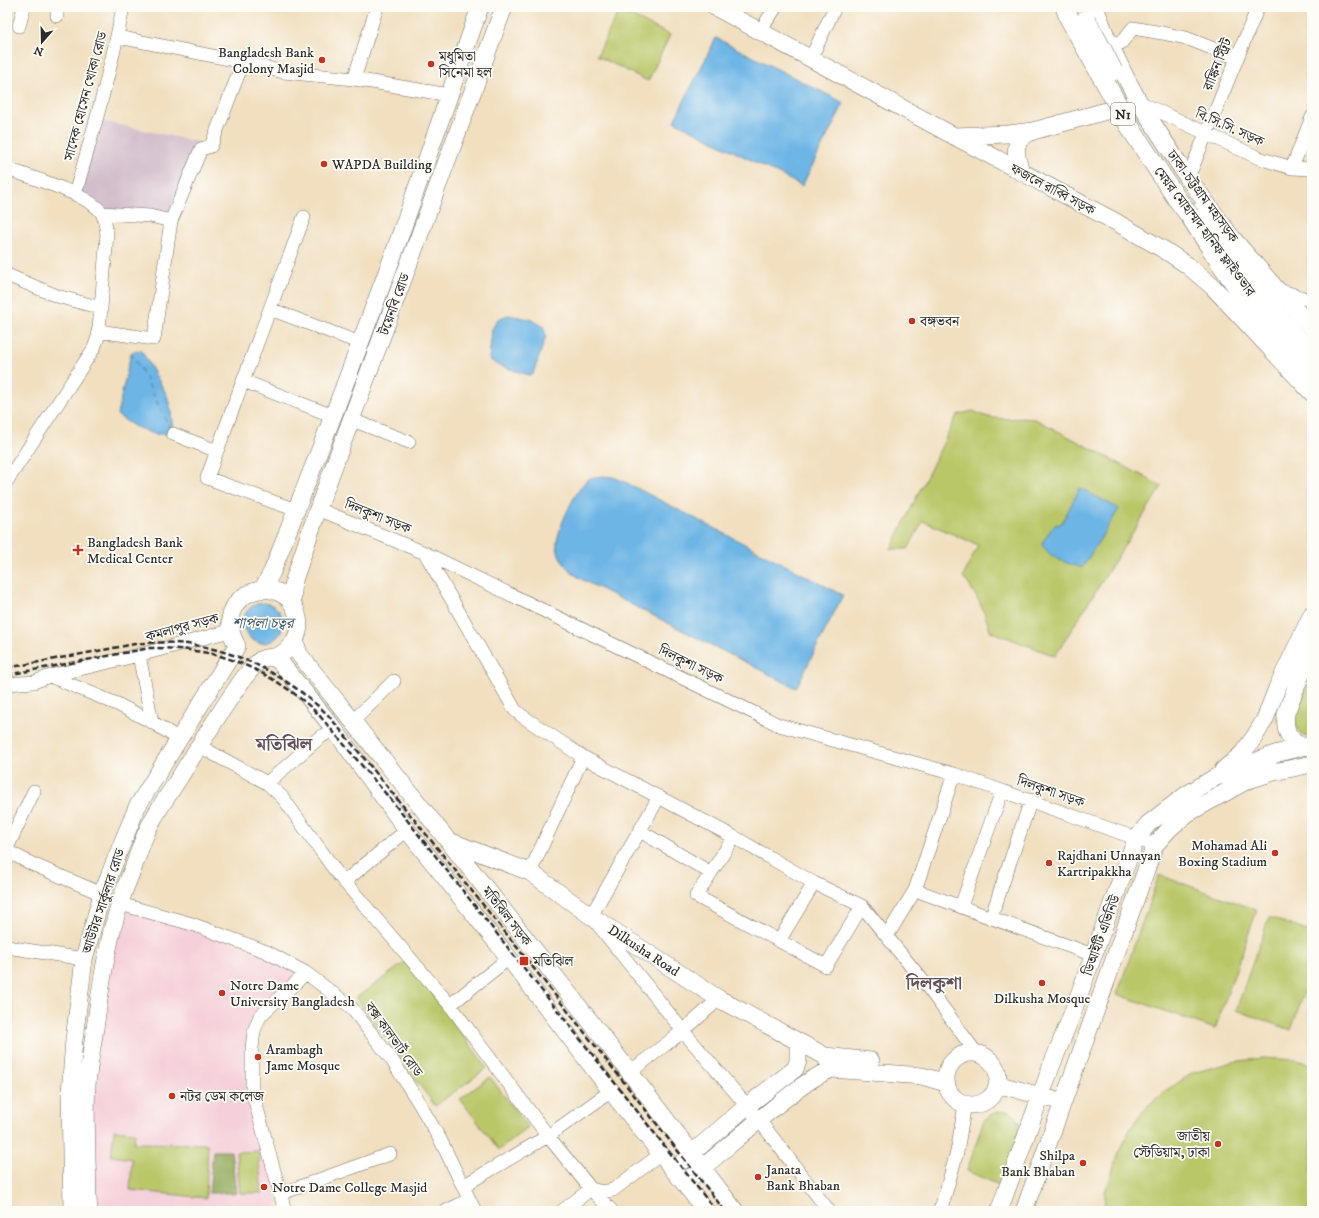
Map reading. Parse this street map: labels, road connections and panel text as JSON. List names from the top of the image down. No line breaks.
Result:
{"streets":{"highway":["N1","মেয়র মোহাম্মদ হানিফ ফ্লাইওভার"],"main road":["ফজলে রাব্বি সড়ক","ঢাকা-চট্টগ্রাম মহাসড়ক","টয়েনবি রোড","আউটার সার্কুলার রোড","মতিঝিল সড়ক","ডিআইটি এভিনিউ","Dilkusha Road"],"street":["রাঙ্কিন স্ট্রিট","সাদেক হোসেন খোকা রোড","বি.সি.সি. সড়ক","দিলকুশা সড়ক","কমলাপুর সড়ক","বক্স কালভার্ট রোড"]},"crossings":[["রাঙ্কিন স্ট্রিট","বি.সি.সি. সড়ক"],["রাঙ্কিন স্ট্রিট","ঢাকা-চট্টগ্রাম মহাসড়ক"],["বি.সি.সি. সড়ক","ঢাকা-চট্টগ্রাম মহাসড়ক"],["টয়েনবি রোড","দিলকুশা সড়ক"],["দিলকুশা সড়ক","ডিআইটি এভিনিউ"],["কমলাপুর সড়ক","আউটার সার্কুলার রোড"],["আউটার সার্কুলার রোড","মতিঝিল সড়ক"],["আউটার সার্কুলার রোড","বক্স কালভার্ট রোড"],["মতিঝিল সড়ক","Dilkusha Road"]],"districts":["মতিঝিল","দিলকুশা"],"water":["শাপলা চত্বর"],"places":{"other":["Bangladesh Bank Colony Masjid","মধুমিতা সিনেমা হল","WAPDA Building","বঙ্গভবন","Mohamad Ali Boxing Stadium","Rajdhani Unnayan Kartripakkha","Dilkusha Mosque","Notre Dame University Bangladesh","Arambagh Jame Mosque","নটর ডেম কলেজ","জাতীয় স্টেডিয়াম, ঢাকা","Shilpa Bank Bhaban","Janata Bank Bhaban","Notre Dame College Masjid"],"health":["Bangladesh Bank Medical Center"],"transit":["মতিঝিল"]},"north":"bottom"}
